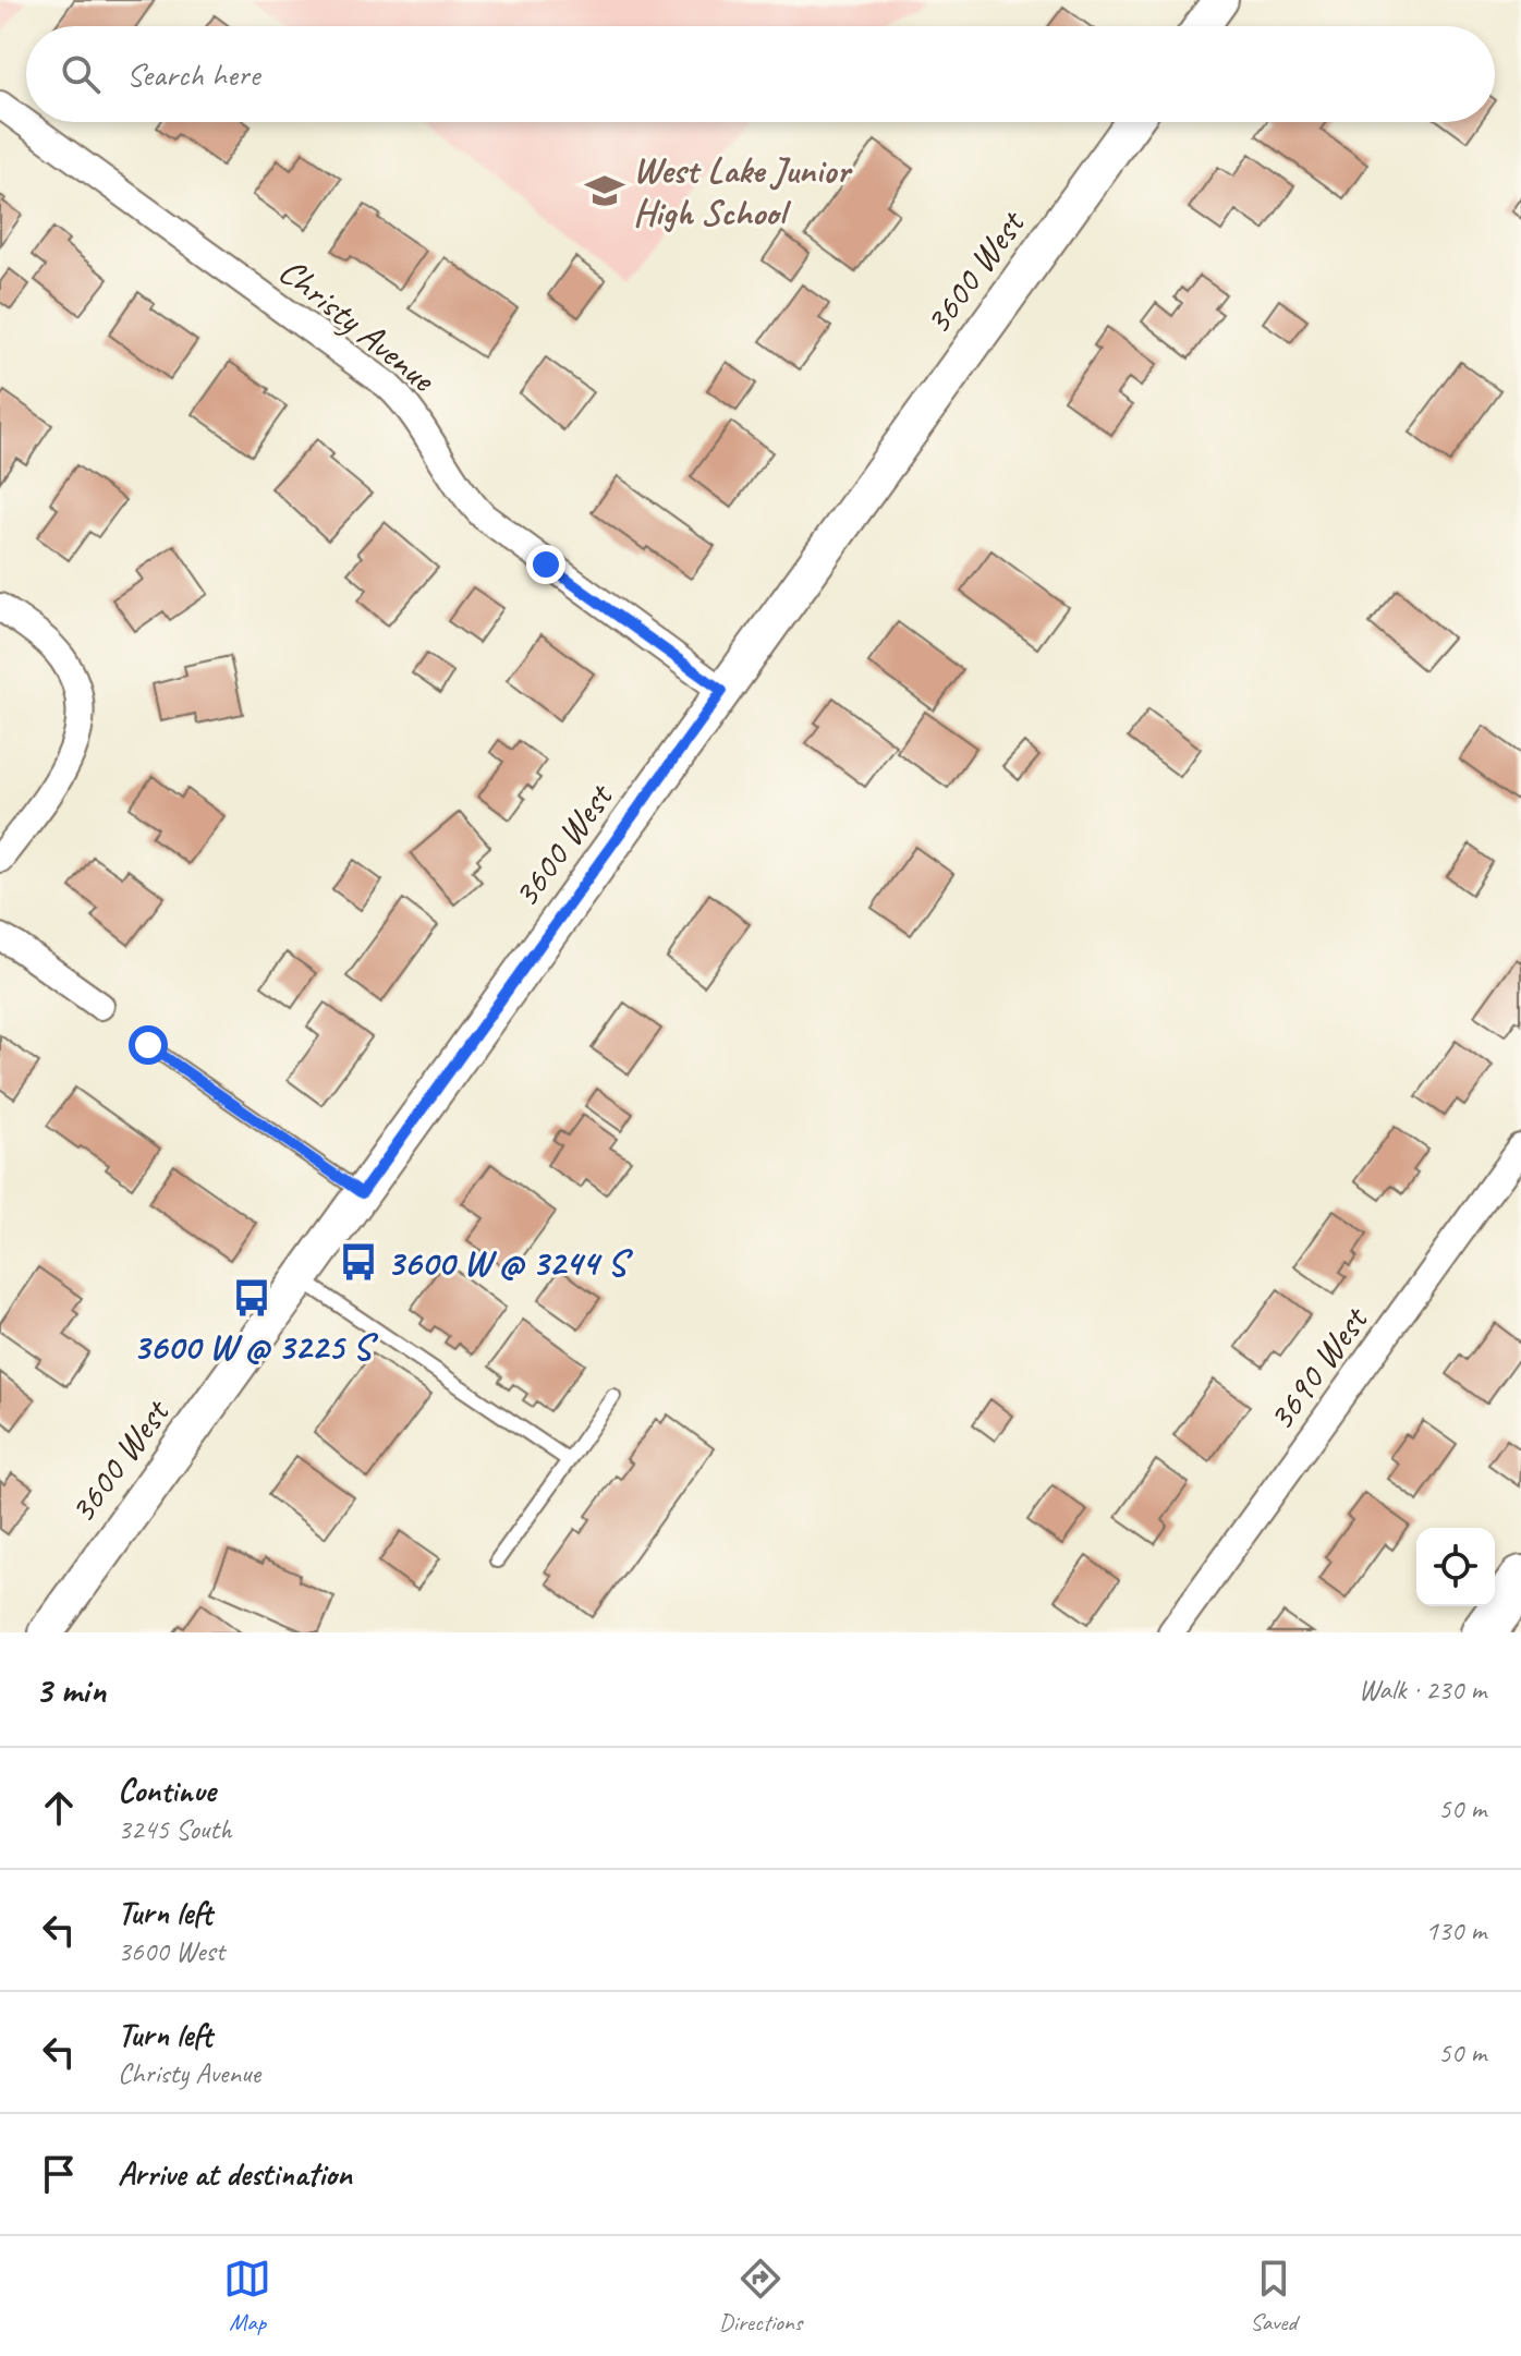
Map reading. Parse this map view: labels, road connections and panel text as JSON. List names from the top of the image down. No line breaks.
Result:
{"streets":{"street":["3600 West","Christy Avenue","3690 West"]},"crossings":[["3600 West","Christy Avenue"]],"places":{"school or university":["West Lake Junior High School"],"bus stop":["3600 W @ 3244 S","3600 W @ 3225 S"]},"page":{"search":"Search here","heading":["3 min","Walk · 230 m"],"list":[["Continue","3245 South","50 m"],["Turn left","3600 West","130 m"],["Turn left","Christy Avenue","50 m"],"Arrive at destination"],"nav":["Map","Directions","Saved"]}}
